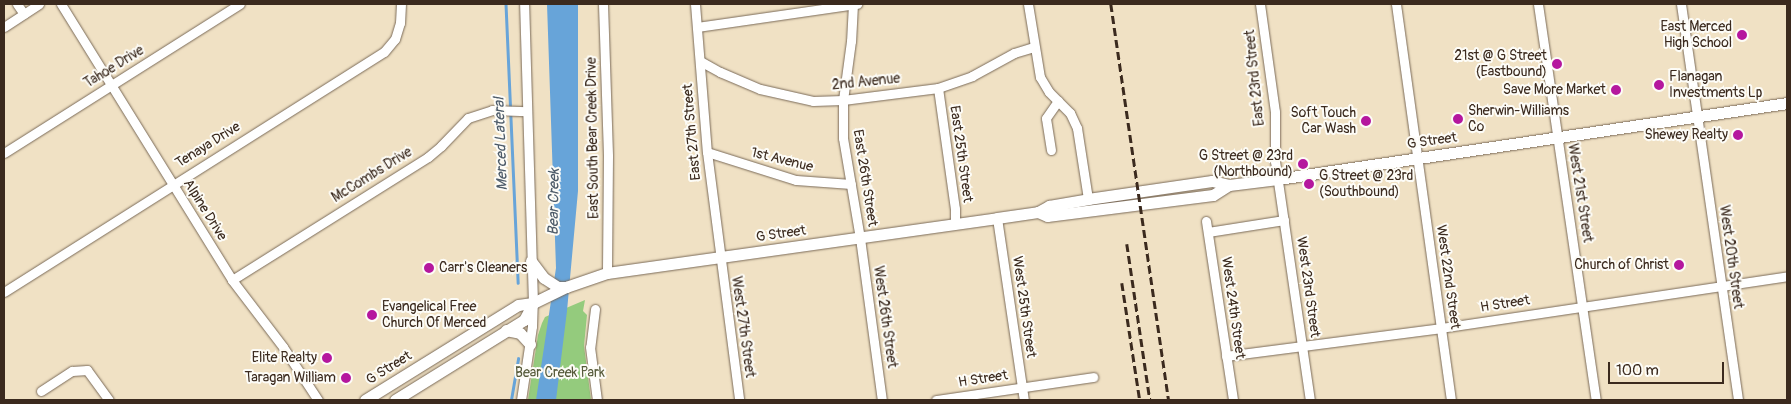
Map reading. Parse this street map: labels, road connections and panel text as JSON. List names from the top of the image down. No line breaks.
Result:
{"streets":{"main road":["G Street"],"street":["Tahoe Drive","East 23rd Street","2nd Avenue","East 27th Street","East South Bear Creek Drive","Tenaya Drive","East 25th Street","1st Avenue","McCombs Drive","East 26th Street","West 21st Street","Alpine Drive","West 20th Street","West 22nd Street","West 23rd Street","H Street","West 25th Street","West 24th Street","West 26th Street","West 27th Street"]},"crossings":[["Tahoe Drive","Alpine Drive"],["East 23rd Street","G Street"],["East 23rd Street","West 23rd Street"],["2nd Avenue","East 27th Street"],["2nd Avenue","East 25th Street"],["2nd Avenue","East 26th Street"],["East 27th Street","G Street"],["East 27th Street","1st Avenue"],["East 27th Street","West 27th Street"],["East South Bear Creek Drive","G Street"],["G Street","East 25th Street"],["G Street","East 26th Street"],["G Street","West 21st Street"],["G Street","West 20th Street"],["G Street","West 22nd Street"],["G Street","West 23rd Street"],["G Street","West 25th Street"],["G Street","West 26th Street"],["G Street","West 27th Street"],["Tenaya Drive","Alpine Drive"],["1st Avenue","East 26th Street"],["McCombs Drive","Alpine Drive"],["East 26th Street","West 26th Street"],["West 21st Street","H Street"],["West 20th Street","H Street"],["West 22nd Street","H Street"],["West 23rd Street","H Street"],["H Street","West 25th Street"],["H Street","West 24th Street"]],"water":["Merced Lateral","Bear Creek"],"parks":["Bear Creek Park"],"places":["East Merced High School","21st @ G Street (Eastbound)","Flanagan Investments Lp","Save More Market","Sherwin-Williams Co","Soft Touch Car Wash","Shewey Realty","G Street @ 23rd (Northbound)","G Street @ 23rd (Southbound)","Church of Christ","Carr's Cleaners","Evangelical Free Church Of Merced","Elite Realty","Taragan William"],"scale_bar":"100 m"}
